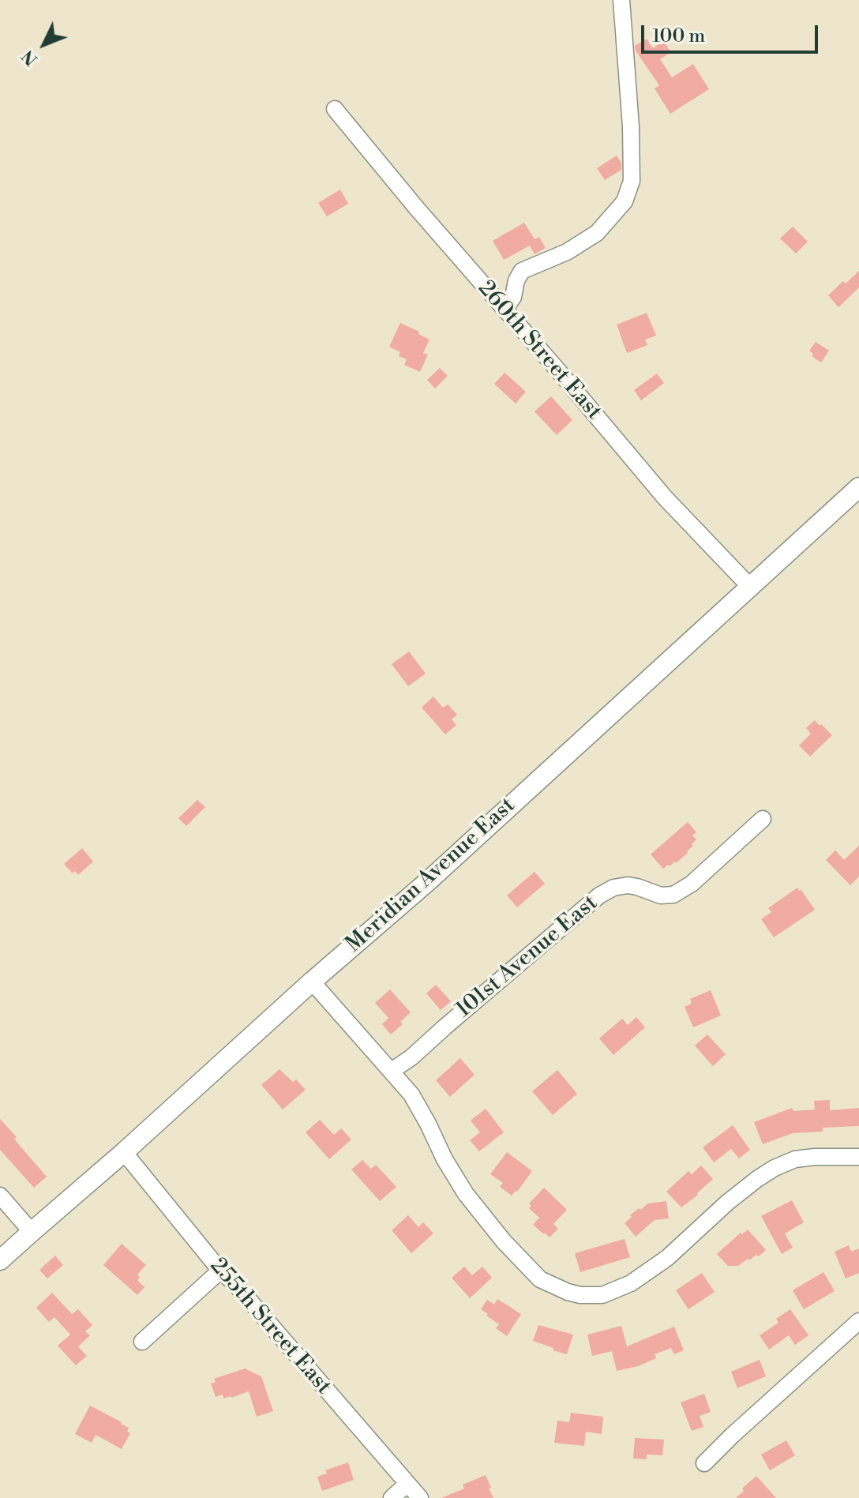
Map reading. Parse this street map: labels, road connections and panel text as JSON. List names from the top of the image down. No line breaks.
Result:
{"streets":{"main road":["Meridian Avenue East"],"street":["260th Street East","101st Avenue East","255th Street East"]},"crossings":[["260th Street East","Meridian Avenue East"],["Meridian Avenue East","255th Street East"]],"scale_bar":"100 m","north":"bottom left"}
